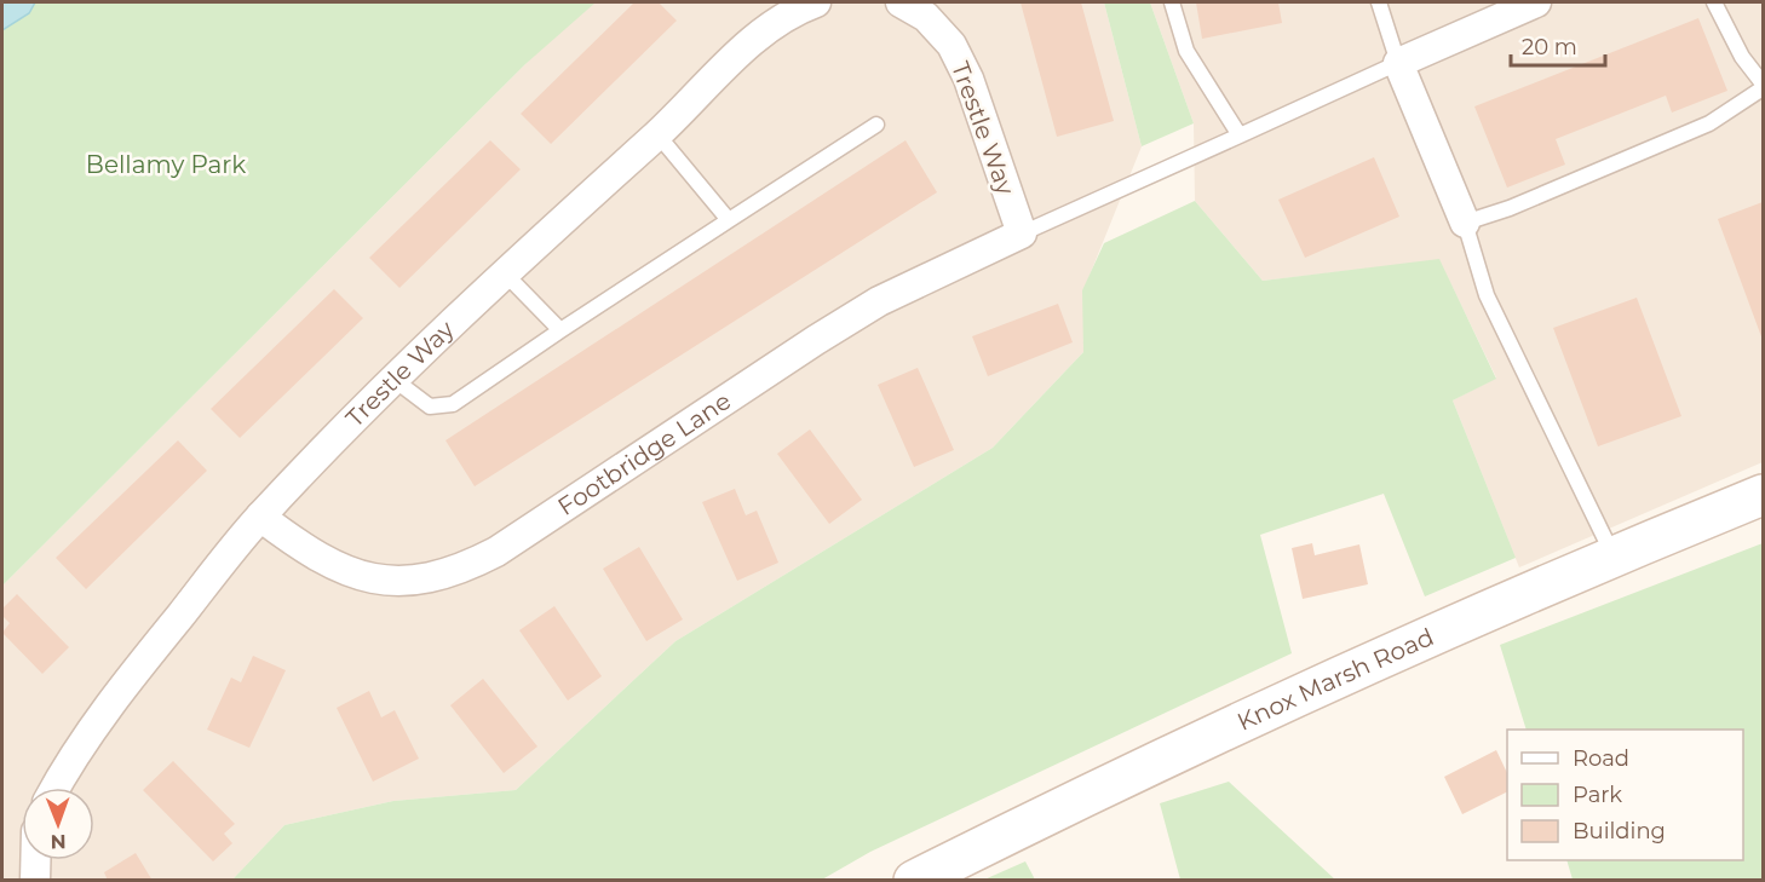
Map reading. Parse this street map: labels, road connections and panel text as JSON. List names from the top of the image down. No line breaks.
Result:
{"streets":{"main road":["Knox Marsh Road"],"street":["Trestle Way","Footbridge Lane"]},"crossings":[["Trestle Way","Footbridge Lane"]],"parks":["Bellamy Park"],"legend":["Road","Park","Building"],"scale_bar":"20 m","north":"bottom"}
